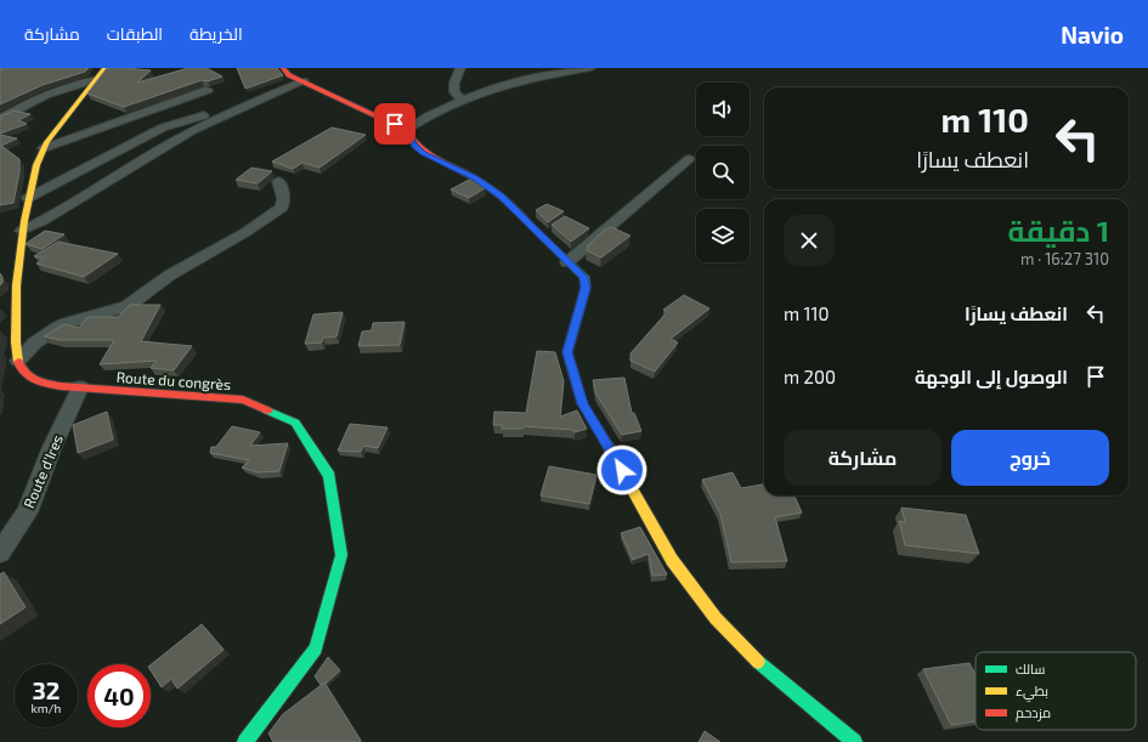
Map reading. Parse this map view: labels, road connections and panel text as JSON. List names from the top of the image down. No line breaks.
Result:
{"streets":{"main road":["Route du congrès"],"street":["Route d'Ires"]},"crossings":[["Route du congrès","Route d'Ires"]],"legend":["سالك","بطيء","مزدحم"],"page":{"header":"Navio","nav":["الخريطة","الطبقات","مشاركة"],"turn":["110 m","انعطف يسارًا"],"heading":["1 دقيقة","310 m · 16:27"],"list":[{"name":"انعطف يسارًا","value":"110 m"},{"name":"الوصول إلى الوجهة","value":"200 m"}],"buttons":["خروج","مشاركة"],"speed":"32 km/h","limit":"40"}}
